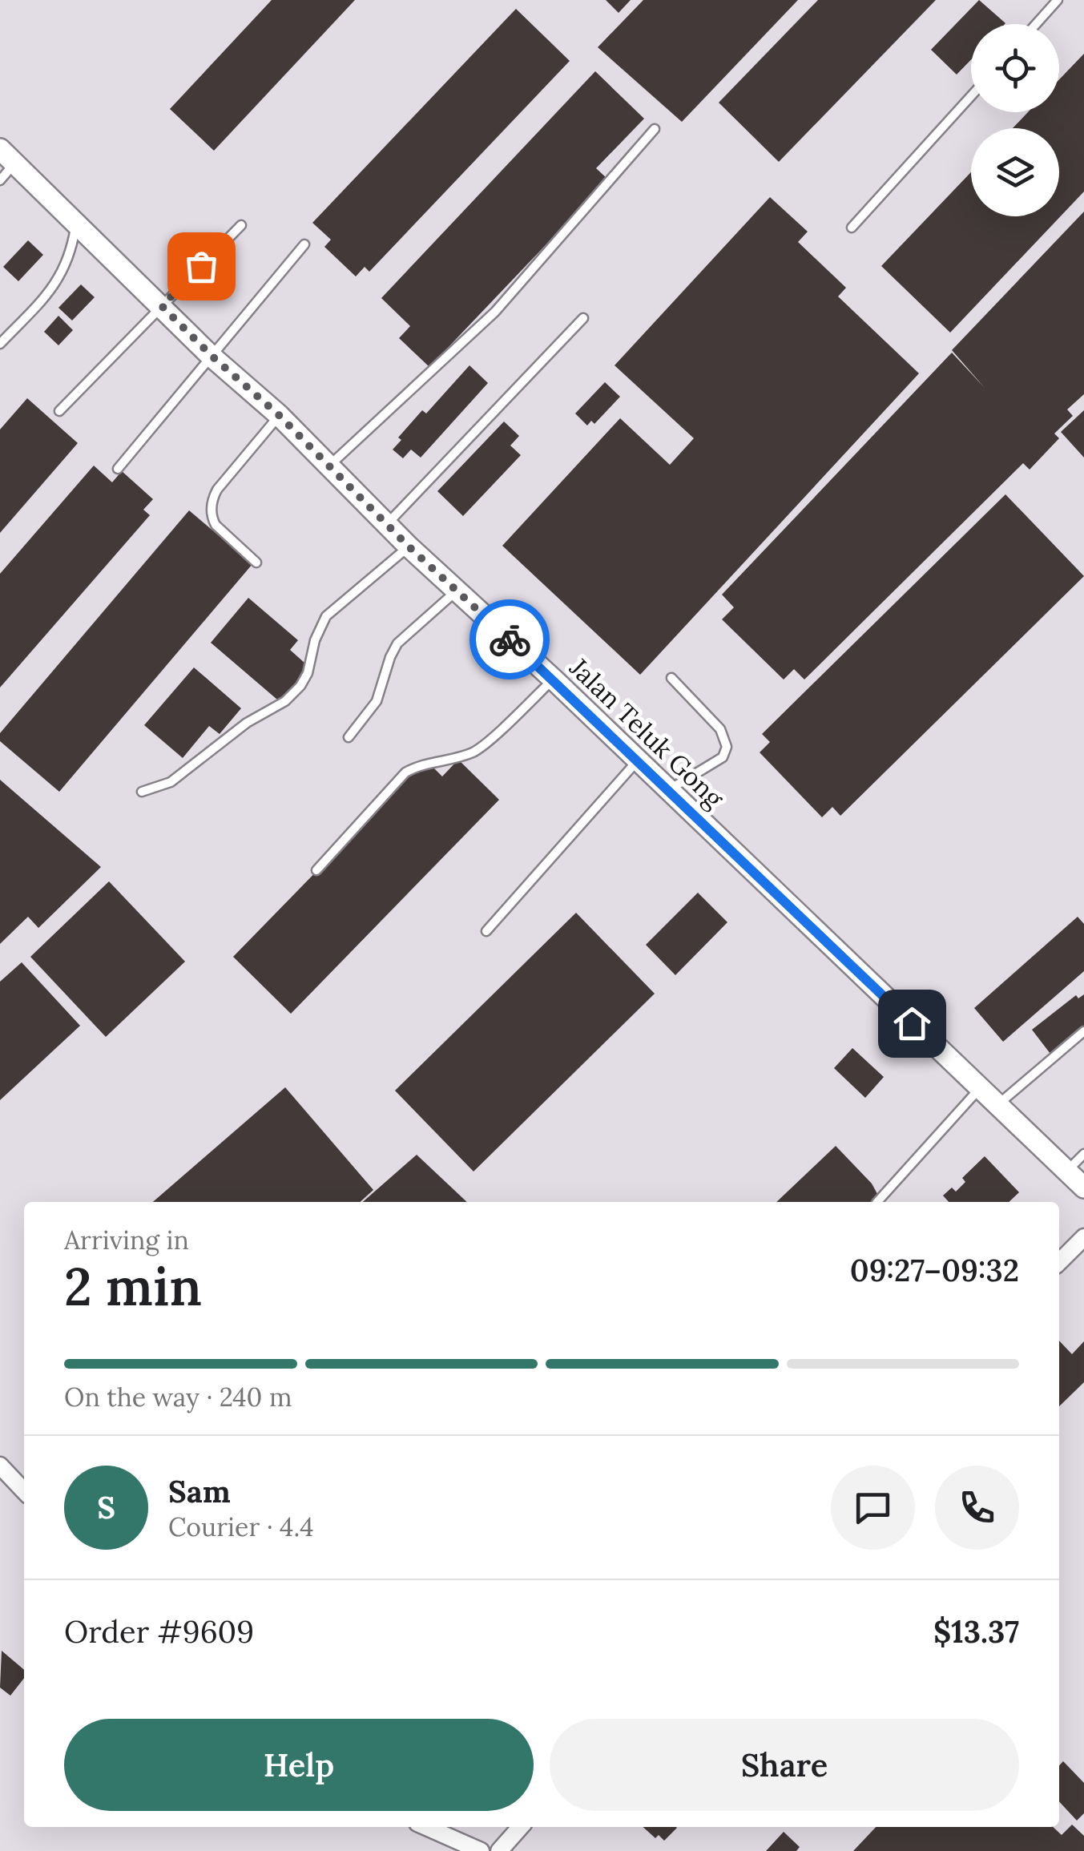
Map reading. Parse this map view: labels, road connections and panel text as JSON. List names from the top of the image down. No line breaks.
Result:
{"streets":{"street":["Jalan Teluk Gong"]},"page":{"heading":["2 min","Arriving in","09:27–09:32"],"panel":["Sam","Courier · 4.4","Order #9609","$13.37"],"bar":"On the way · 240 m","round":"S","buttons":["Help","Share"]}}
